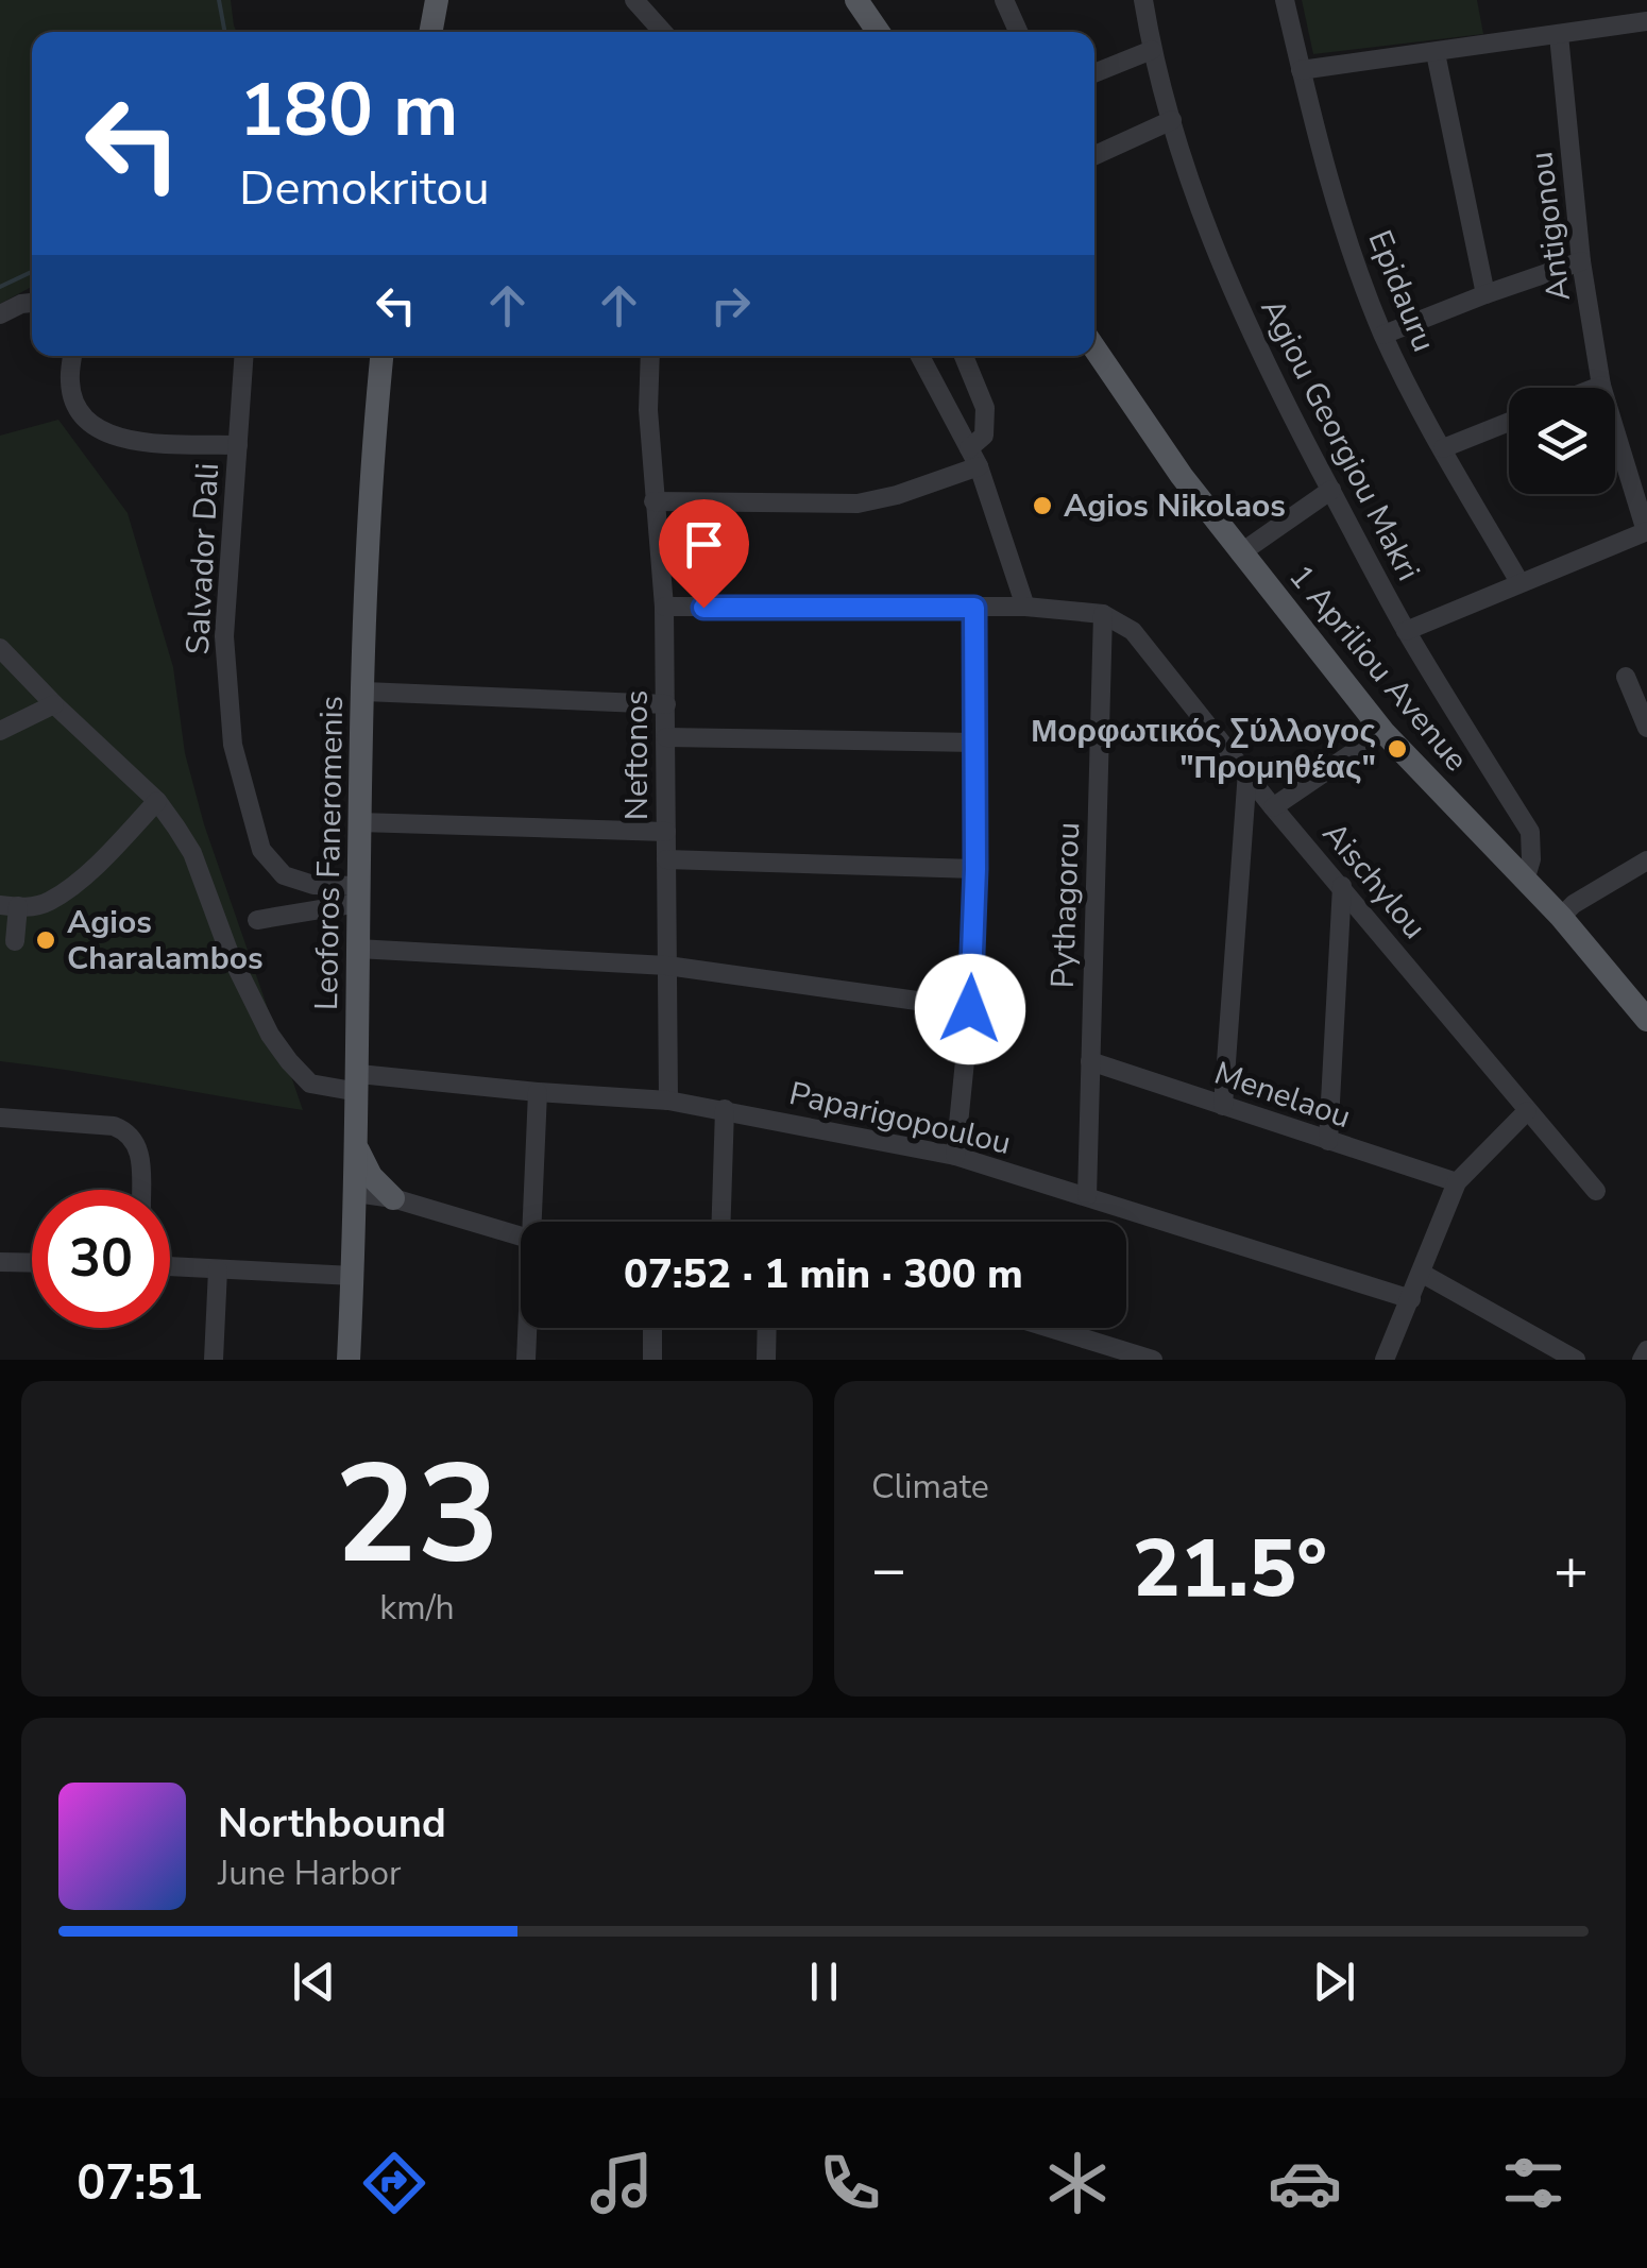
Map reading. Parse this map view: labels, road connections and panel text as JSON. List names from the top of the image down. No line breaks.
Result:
{"streets":{"main road":["1 Apriliou Avenue","Leoforos Faneromenis"],"street":["Antigonou","Epidauru","Agiou Georgiou Makri","Salvador Dali","Neftonos","Aischylou","Pythagorou","Menelaou","Paparigopoulou"]},"crossings":[["Agiou Georgiou Makri","1 Apriliou Avenue"],["Salvador Dali","Leoforos Faneromenis"],["Neftonos","Paparigopoulou"],["Leoforos Faneromenis","Paparigopoulou"],["Aischylou","Pythagorou"],["Pythagorou","Menelaou"],["Pythagorou","Paparigopoulou"]],"places":["Agios Nikolaos","Μορφωτικός Σύλλογος \"Προμηθέας\"","Agios Charalambos"],"page":{"turn":["180 m","Demokritou"],"limit":"30","trip":"07:52 · 1 min · 300 m","tile":[["23","km/h"],"Climate"],"heat":["−","21.5°","+"],"song":["Northbound","June Harbor"],"tabs":"07:51"}}
